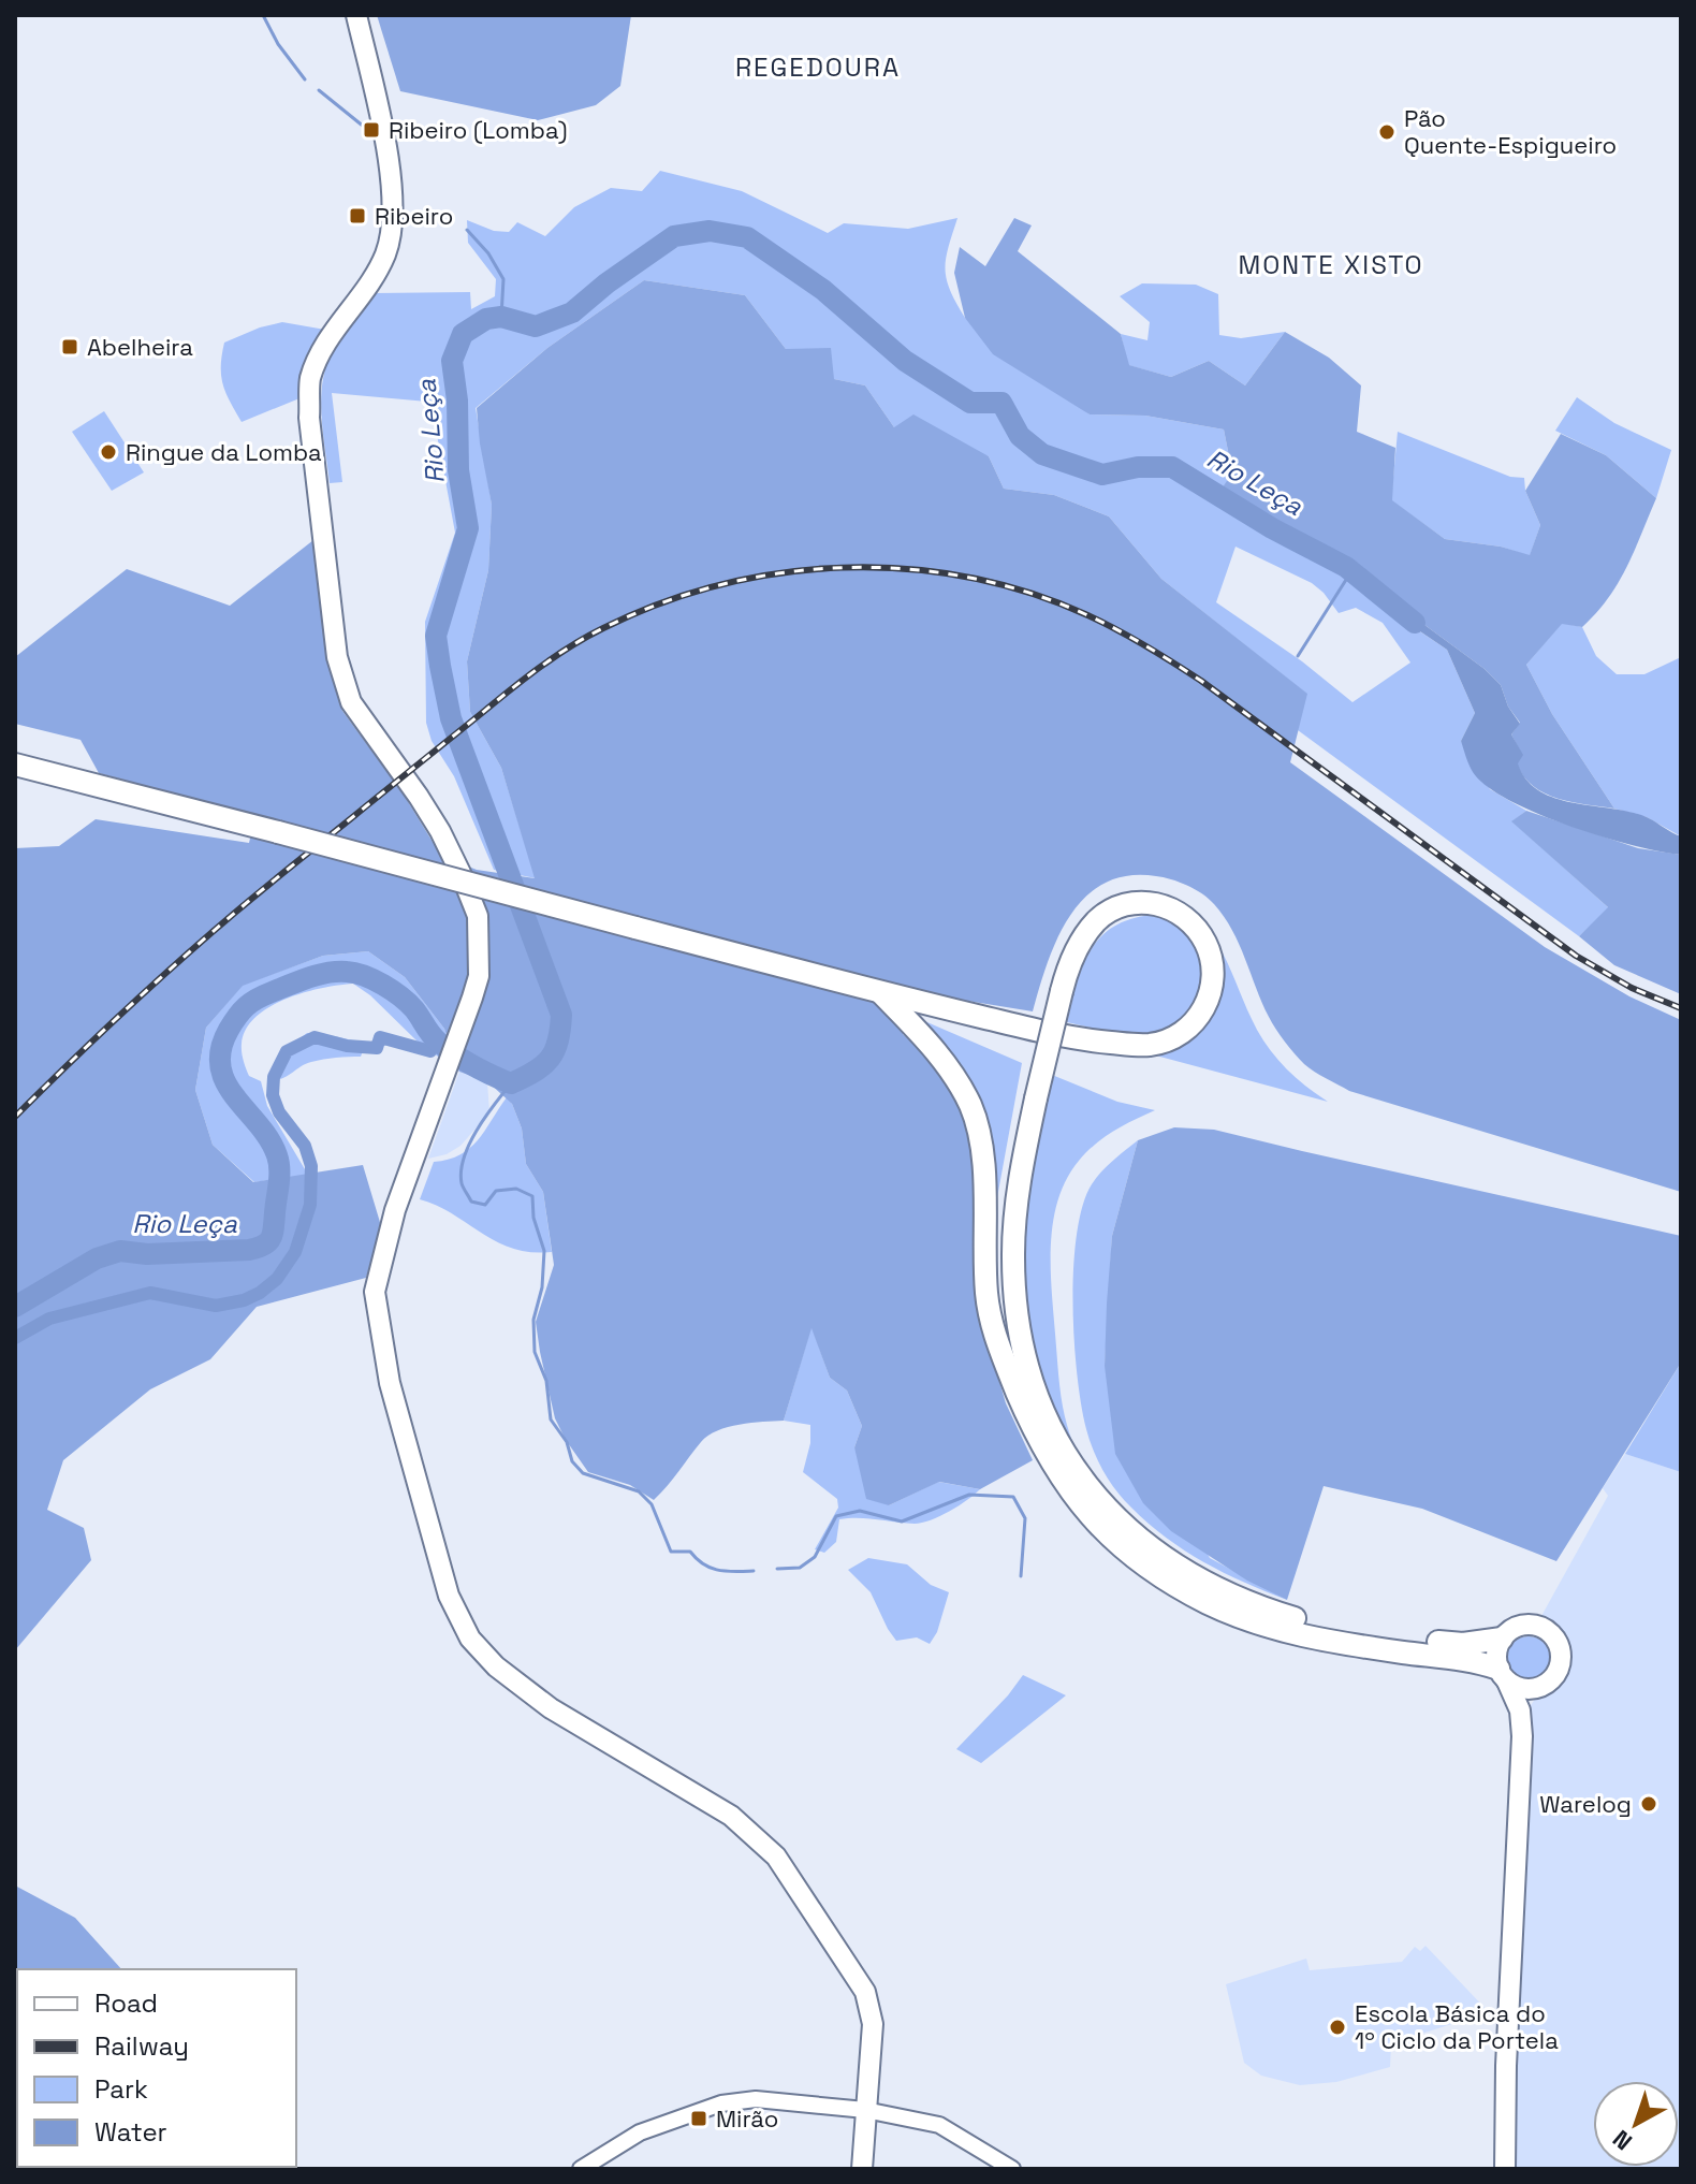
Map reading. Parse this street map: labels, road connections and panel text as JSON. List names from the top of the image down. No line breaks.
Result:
{"districts":["REGEDOURA","MONTE XISTO"],"water":["Rio Leça"],"places":{"transit":["Ribeiro (Lomba)","Ribeiro","Abelheira","Mirão"],"other":["Pão Quente-Espigueiro","Ringue da Lomba","Warelog","Escola Básica do 1º Ciclo da Portela"]},"legend":["Road","Railway","Park","Water"],"north":"bottom left"}
